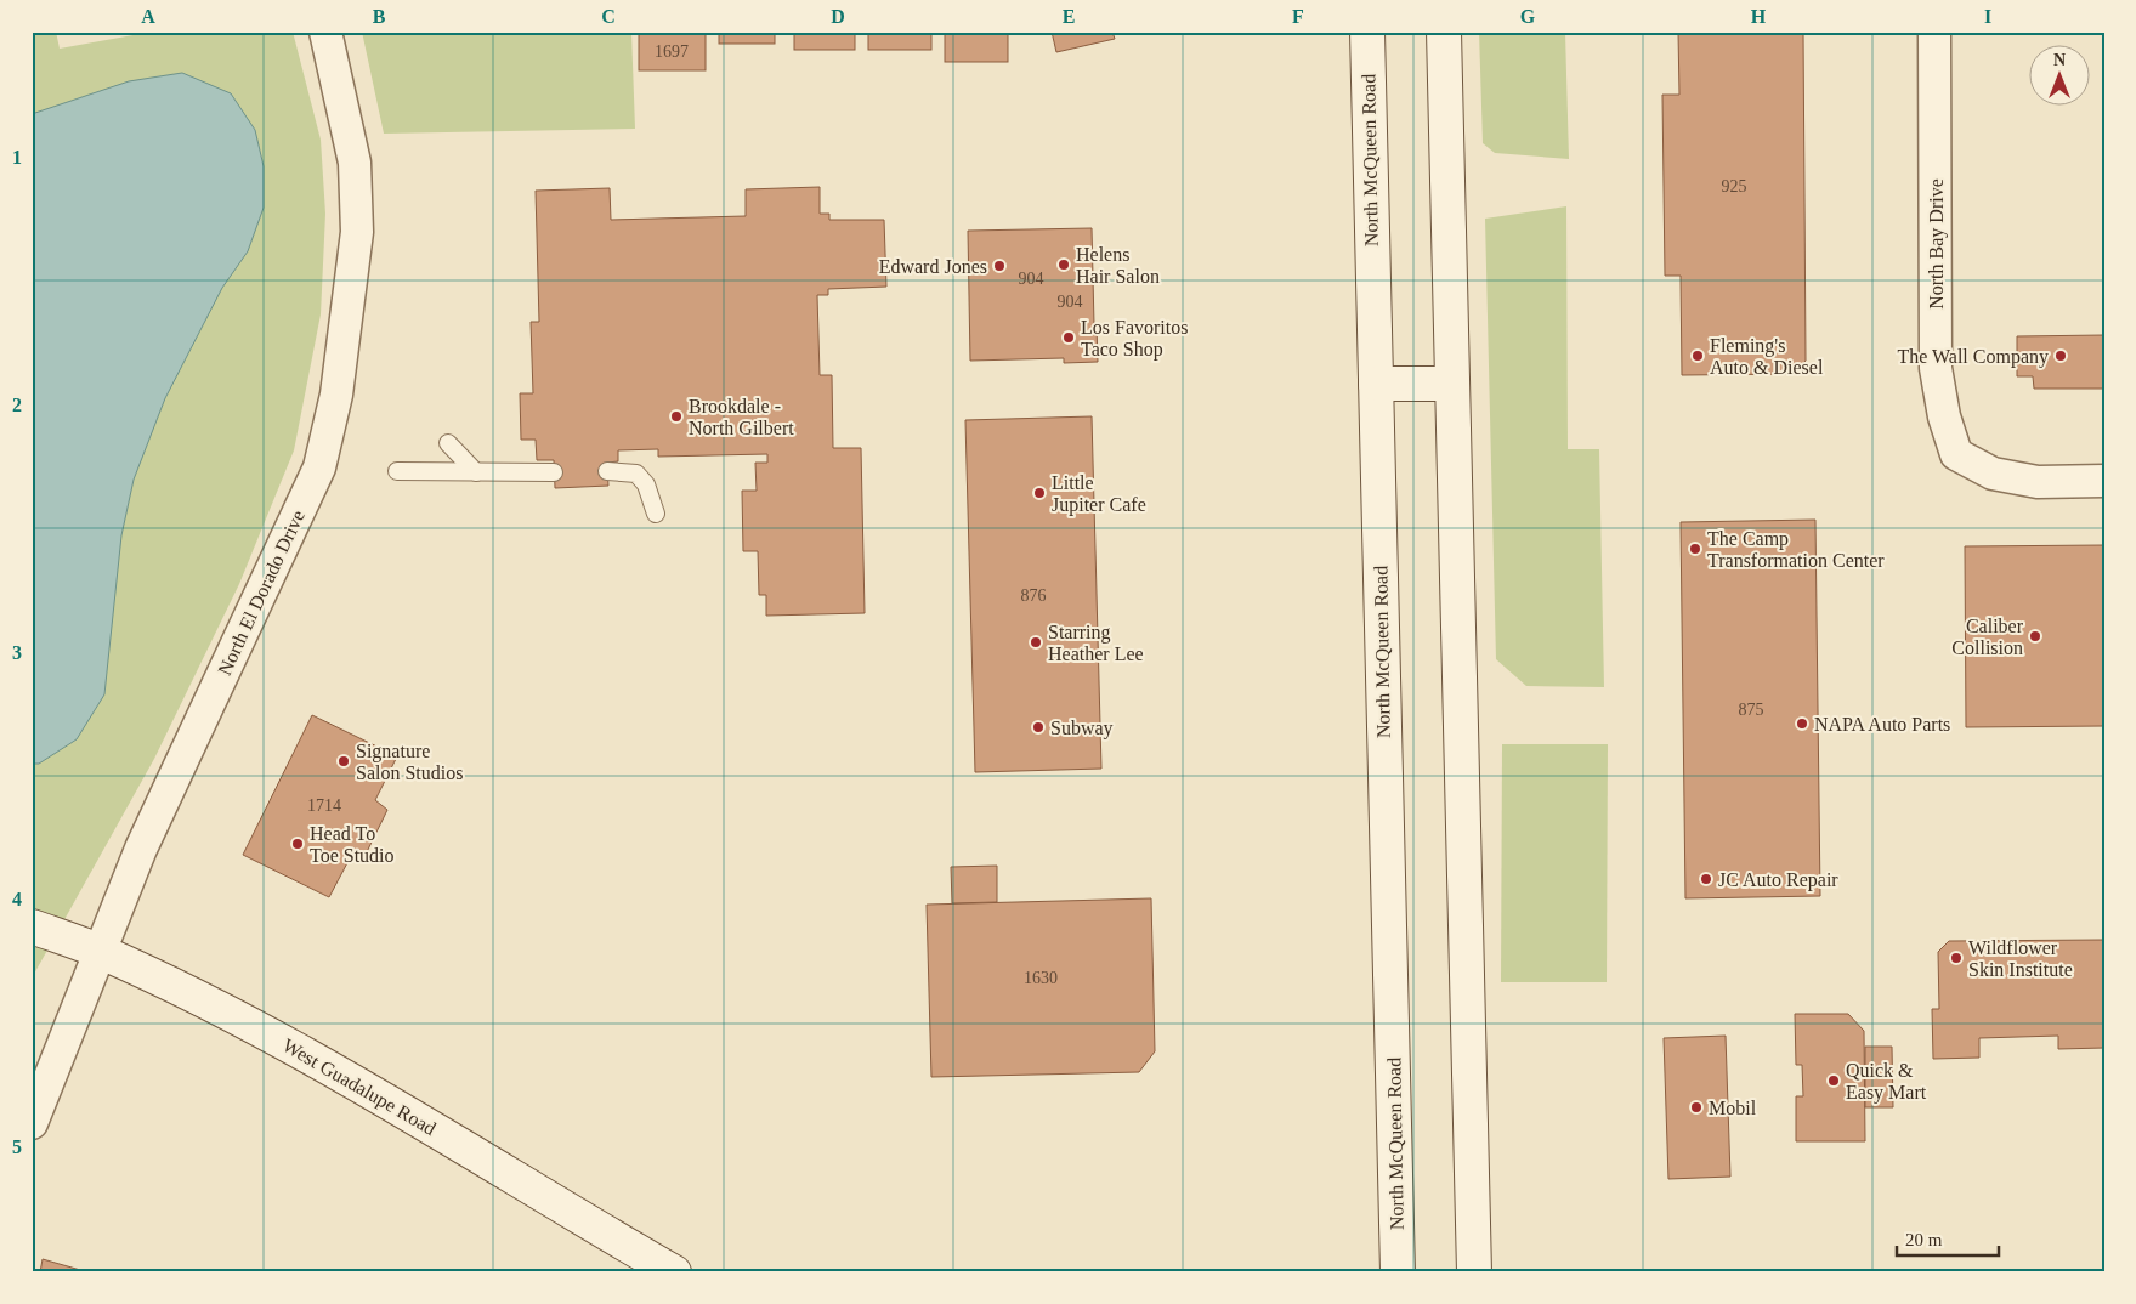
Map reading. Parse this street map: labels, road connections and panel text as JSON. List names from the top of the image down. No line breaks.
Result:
{"streets":{"main road":["North McQueen Road","West Guadalupe Road"],"street":["North Bay Drive","North El Dorado Drive"]},"crossings":[["North El Dorado Drive","West Guadalupe Road"]],"places":["Helens Hair Salon","Edward Jones","Los Favoritos Taco Shop","Fleming's Auto & Diesel","The Wall Company","Brookdale - North Gilbert","Little Jupiter Cafe","The Camp Transformation Center","Caliber Collision","Starring Heather Lee","NAPA Auto Parts","Subway","Signature Salon Studios","Head To Toe Studio","JC Auto Repair","Wildflower Skin Institute","Quick & Easy Mart","Mobil"],"house_numbers":["1697","925","904","904","876","875","1714","1630"],"scale_bar":"20 m","north":"top","grid":{"columns":["A","B","C","D","E","F","G","H","I"],"rows":["1","2","3","4","5"]}}
